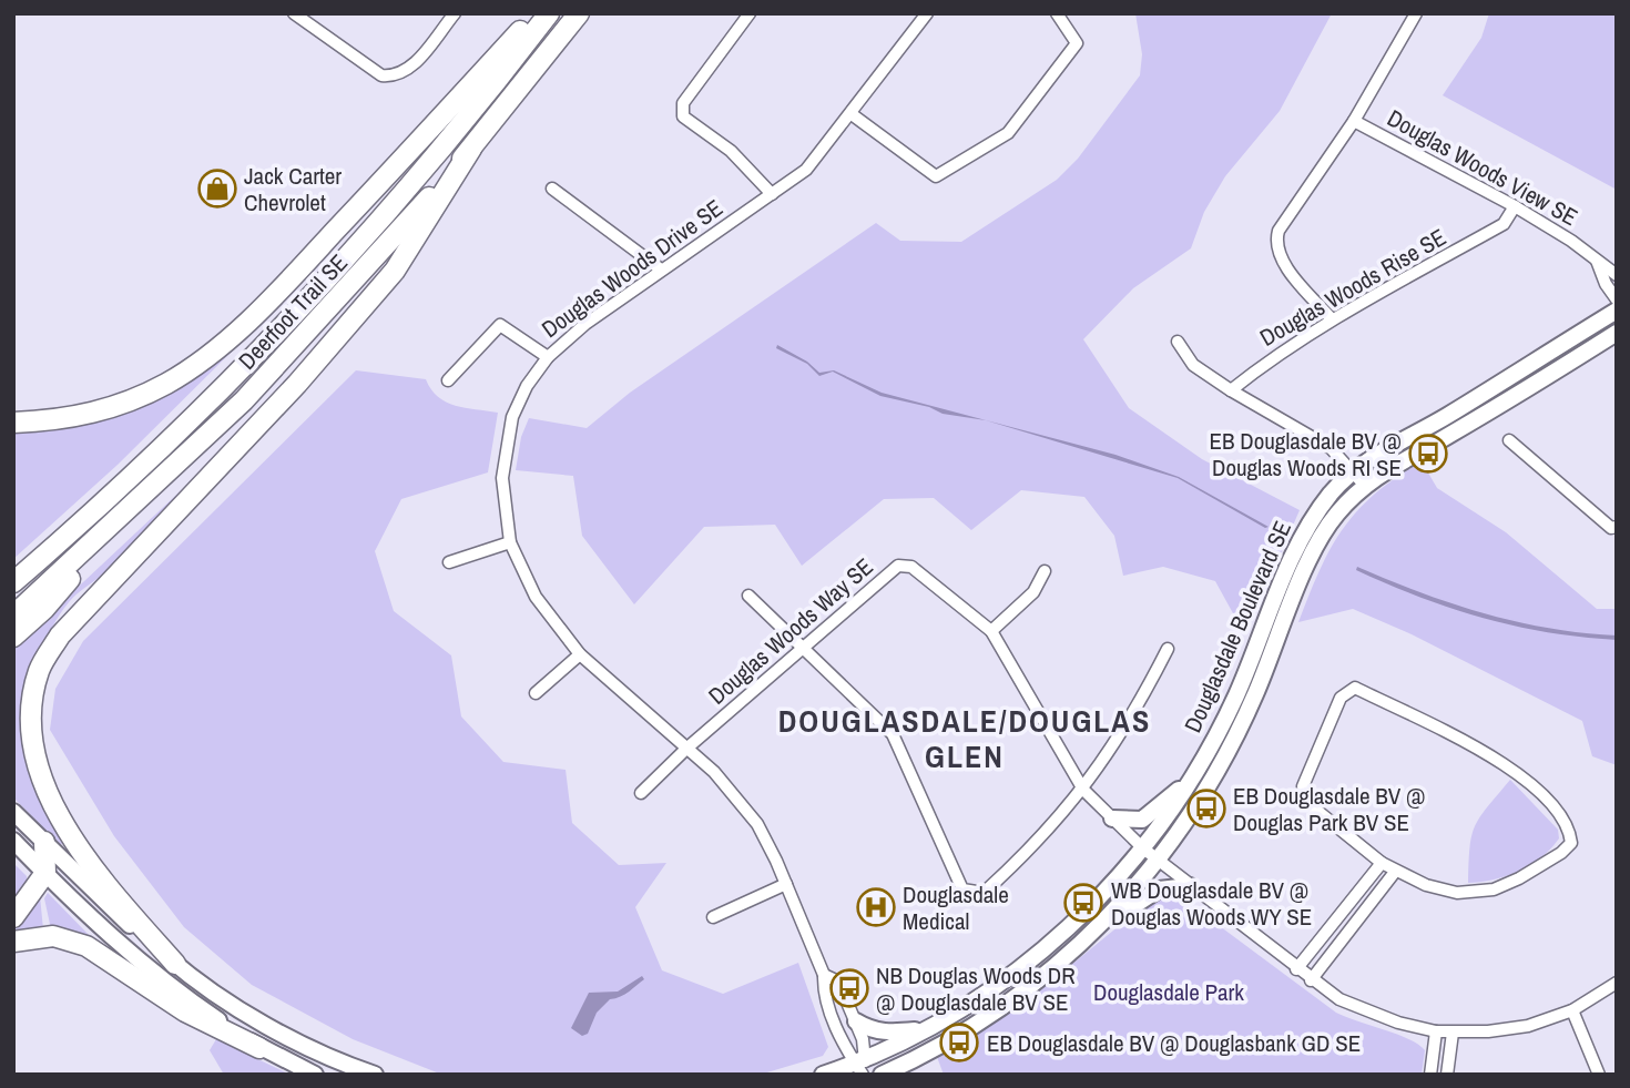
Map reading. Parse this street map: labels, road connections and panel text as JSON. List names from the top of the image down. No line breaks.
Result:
{"streets":{"highway":["Deerfoot Trail SE"],"street":["Douglas Woods View SE","Douglas Woods Drive SE","Douglas Woods Rise SE","Douglasdale Boulevard SE","Douglas Woods Way SE"]},"crossings":[["Douglas Woods View SE","Douglas Woods Rise SE"],["Douglas Woods Drive SE","Douglasdale Boulevard SE"],["Douglas Woods Drive SE","Douglas Woods Way SE"],["Douglasdale Boulevard SE","Douglas Woods Way SE"]],"districts":["DOUGLASDALE/DOUGLAS GLEN"],"parks":["Douglasdale Park"],"places":{"shop":["Jack Carter Chevrolet"],"bus stop":["EB Douglasdale BV @ Douglas Woods RI SE","EB Douglasdale BV @ Douglas Park BV SE","WB Douglasdale BV @ Douglas Woods WY SE","NB Douglas Woods DR @ Douglasdale BV SE","EB Douglasdale BV @ Douglasbank GD SE"],"hospital":["Douglasdale Medical"]}}
